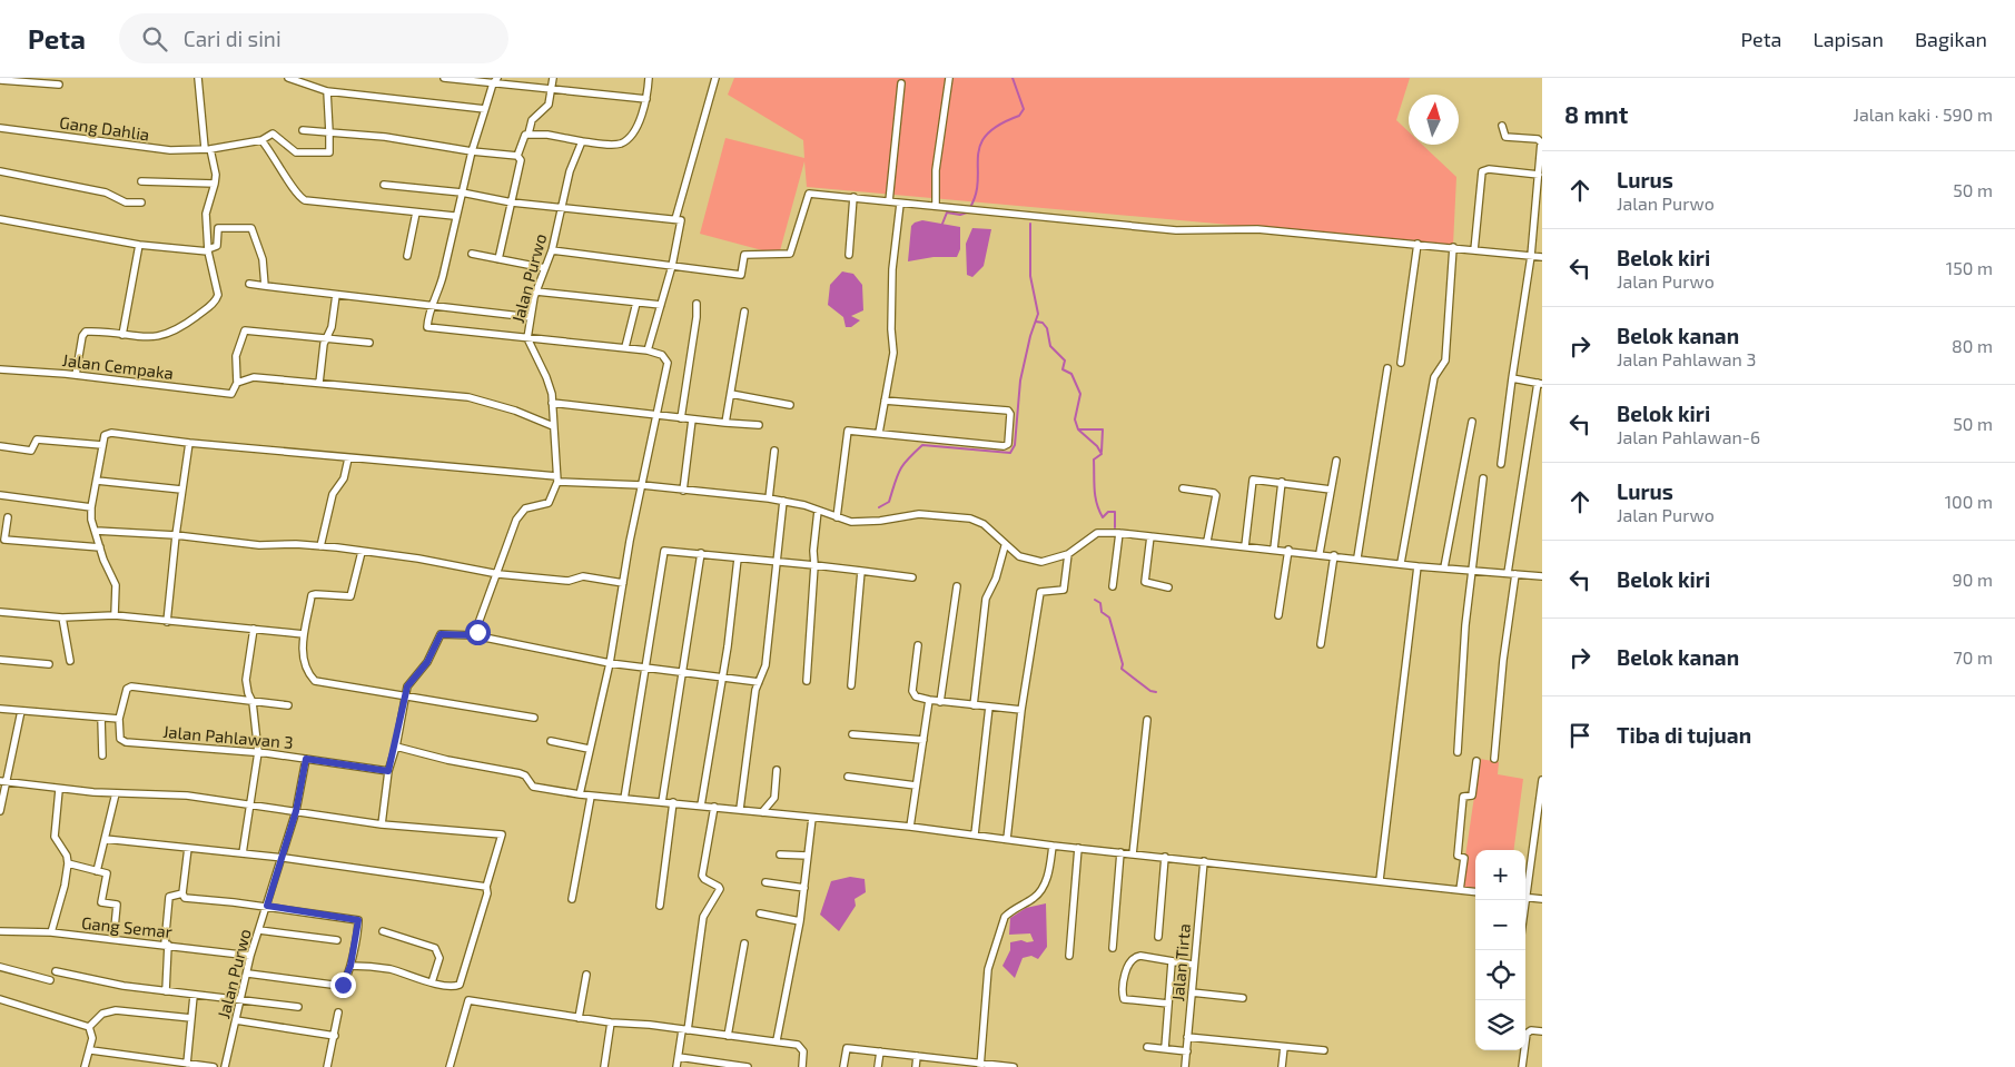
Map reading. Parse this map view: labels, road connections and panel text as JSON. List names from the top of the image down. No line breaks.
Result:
{"streets":{"street":["Gang Dahlia","Jalan Purwo","Jalan Cempaka","Jalan Pahlawan 3","Gang Semar","Jalan Tirta"]},"crossings":[["Jalan Purwo","Jalan Pahlawan 3"],["Jalan Purwo","Gang Semar"]],"north":"top","page":{"header":"Peta","search":"Cari di sini","nav":["Peta","Lapisan","Bagikan"],"heading":["8 mnt","Jalan kaki · 590 m"],"list":[["Lurus","Jalan Purwo","50 m"],["Belok kiri","Jalan Purwo","150 m"],["Belok kanan","Jalan Pahlawan 3","80 m"],["Belok kiri","Jalan Pahlawan-6","50 m"],["Lurus","Jalan Purwo","100 m"],["Belok kiri","90 m"],["Belok kanan","70 m"],"Tiba di tujuan"],"map_buttons":["+","−"]}}
